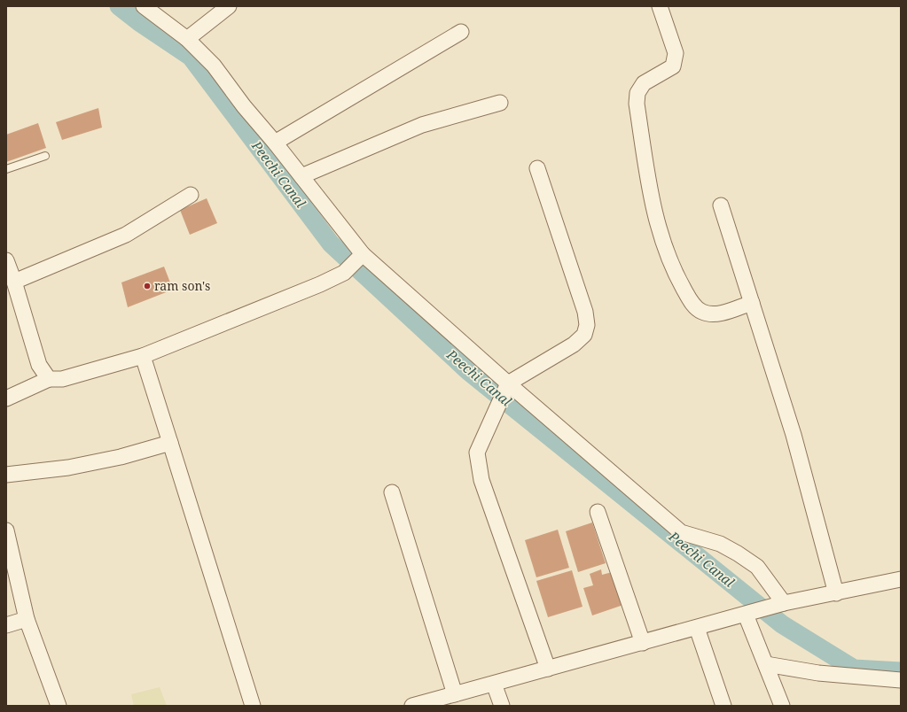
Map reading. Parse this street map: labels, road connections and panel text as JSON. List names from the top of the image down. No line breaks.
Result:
{"water":["Peechi Canal"],"places":["ram son's"]}
